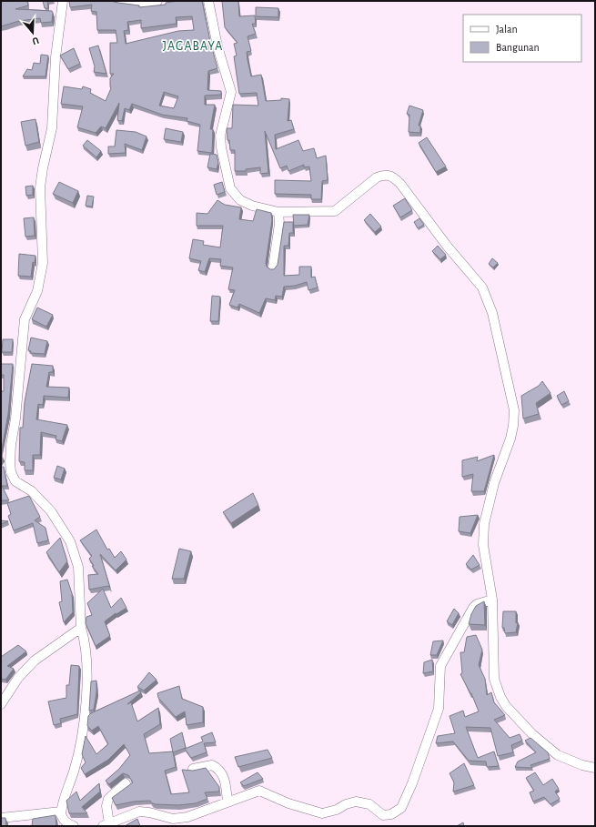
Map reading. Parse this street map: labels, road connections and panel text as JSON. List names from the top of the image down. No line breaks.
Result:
{"districts":["JAGABAYA"],"legend":["Jalan","Bangunan"],"north":"bottom"}
